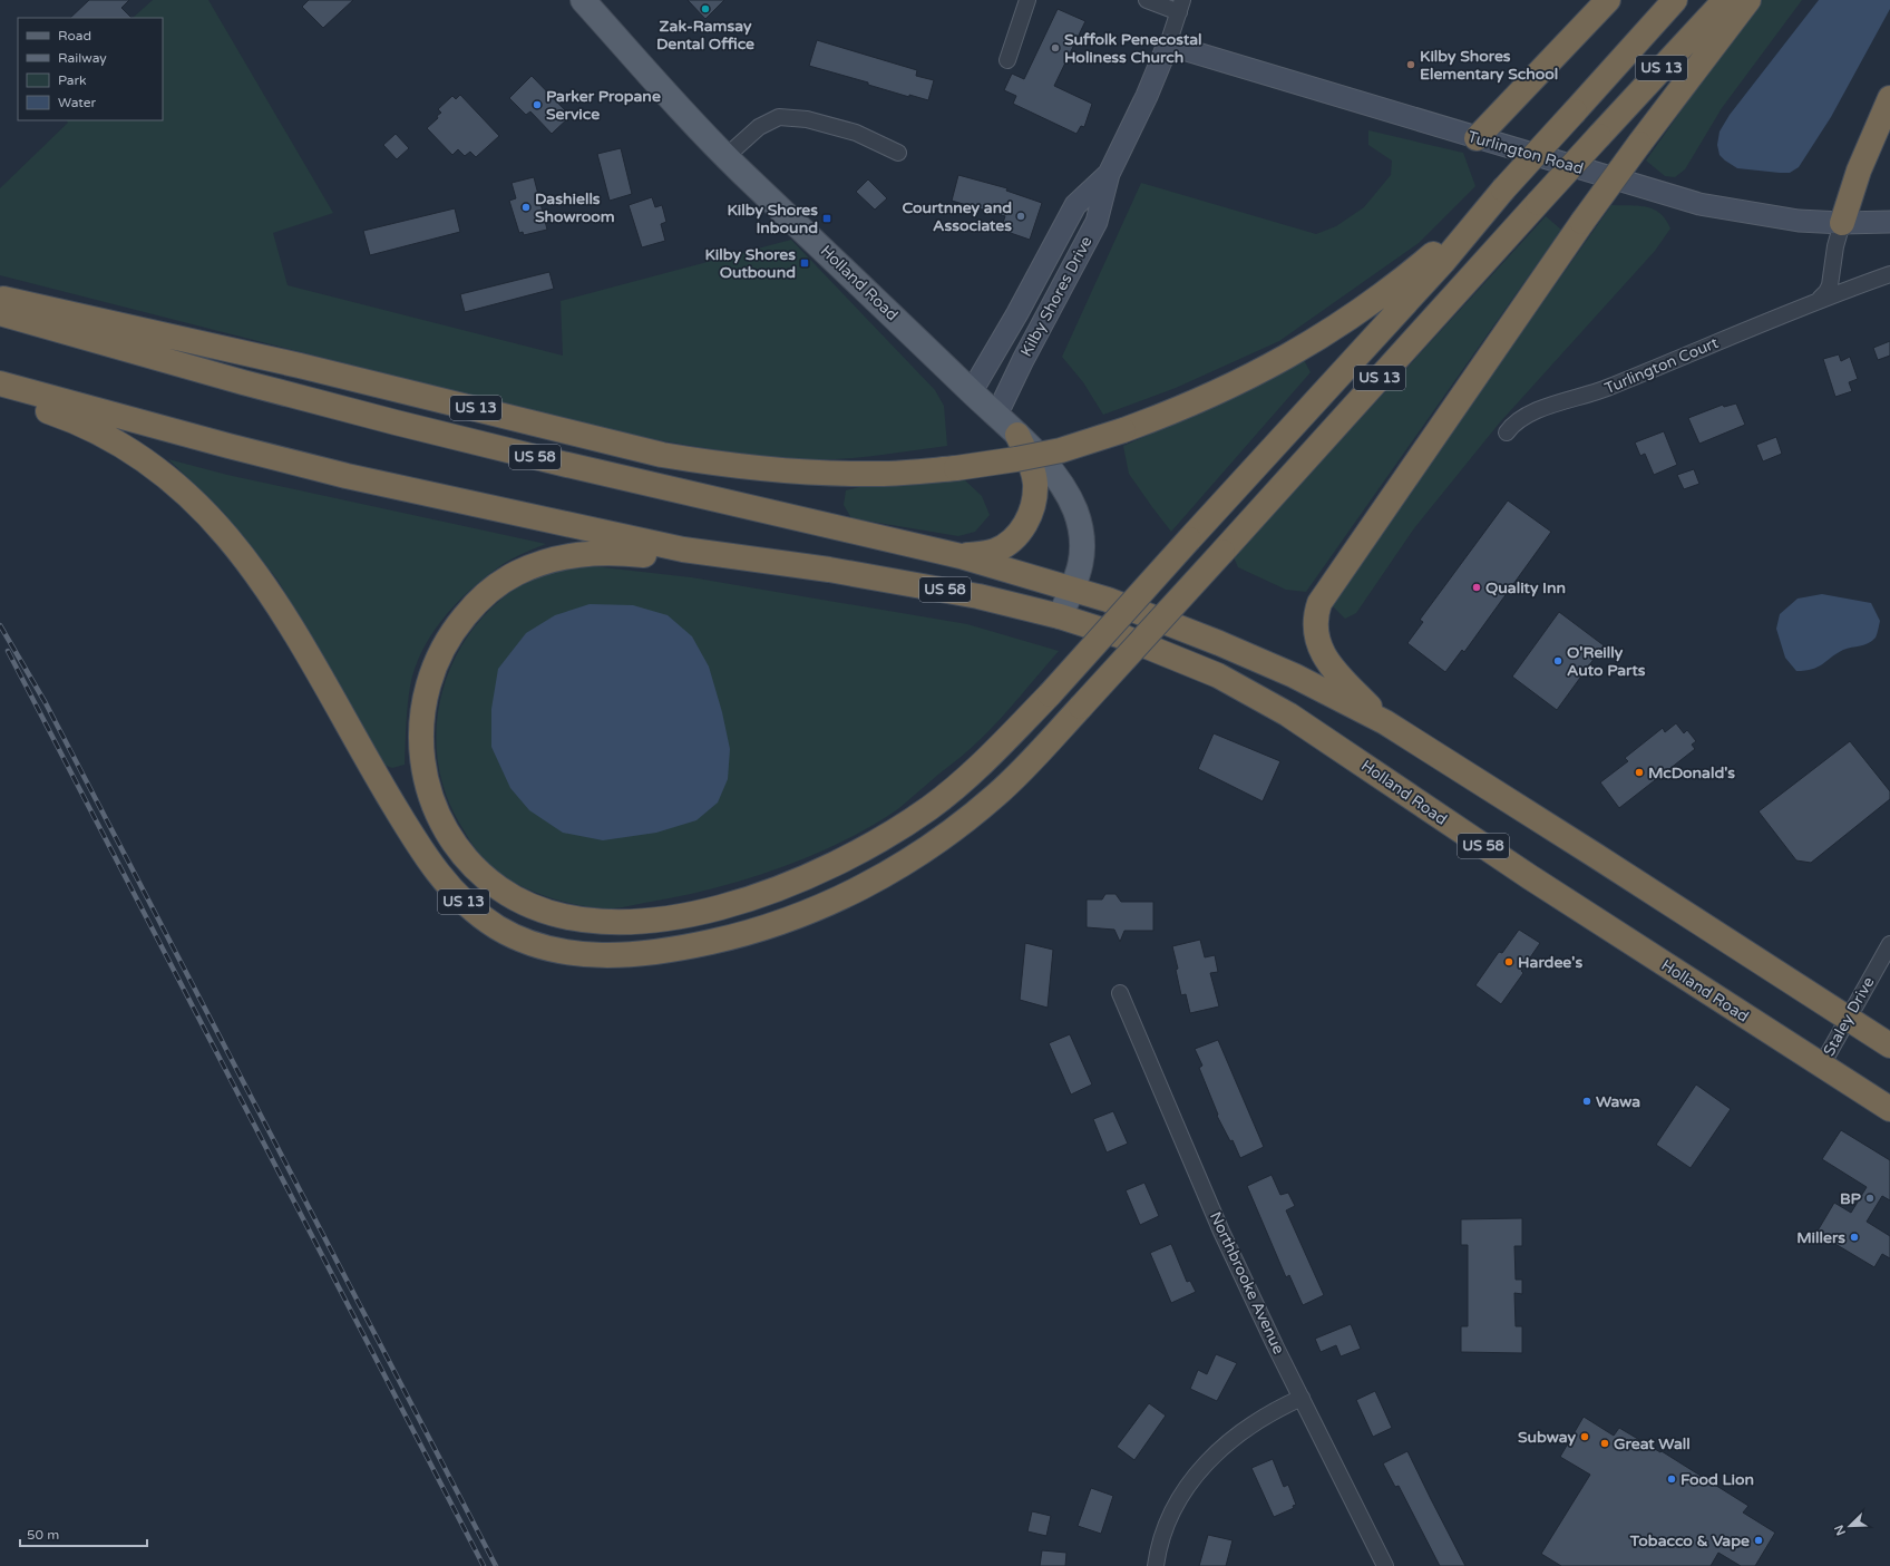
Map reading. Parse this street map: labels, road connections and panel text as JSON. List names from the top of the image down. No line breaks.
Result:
{"streets":{"highway":["US 13","Holland Road","US 58"],"street":["Turlington Road","Kilby Shores Drive","Turlington Court","Staley Drive","Northbrooke Avenue"]},"crossings":[["Turlington Road","Kilby Shores Drive"],["Holland Road","Kilby Shores Drive"],["Holland Road","US 58"],["Holland Road","Staley Drive"],["US 58","Staley Drive"]],"places":{"other":["Zak-Ramsay Dental Office","Suffolk Penecostal Holiness Church","Kilby Shores Elementary School","Parker Propane Service","Dashiells Showroom","Courtnney and Associates","Quality Inn","O'Reilly Auto Parts","McDonald's","Hardee's","Wawa","BP","Millers","Subway","Great Wall","Food Lion","Tobacco & Vape"],"transit":["Kilby Shores Inbound","Kilby Shores Outbound"]},"legend":["Road","Railway","Park","Water"],"scale_bar":"50 m","north":"bottom left"}
